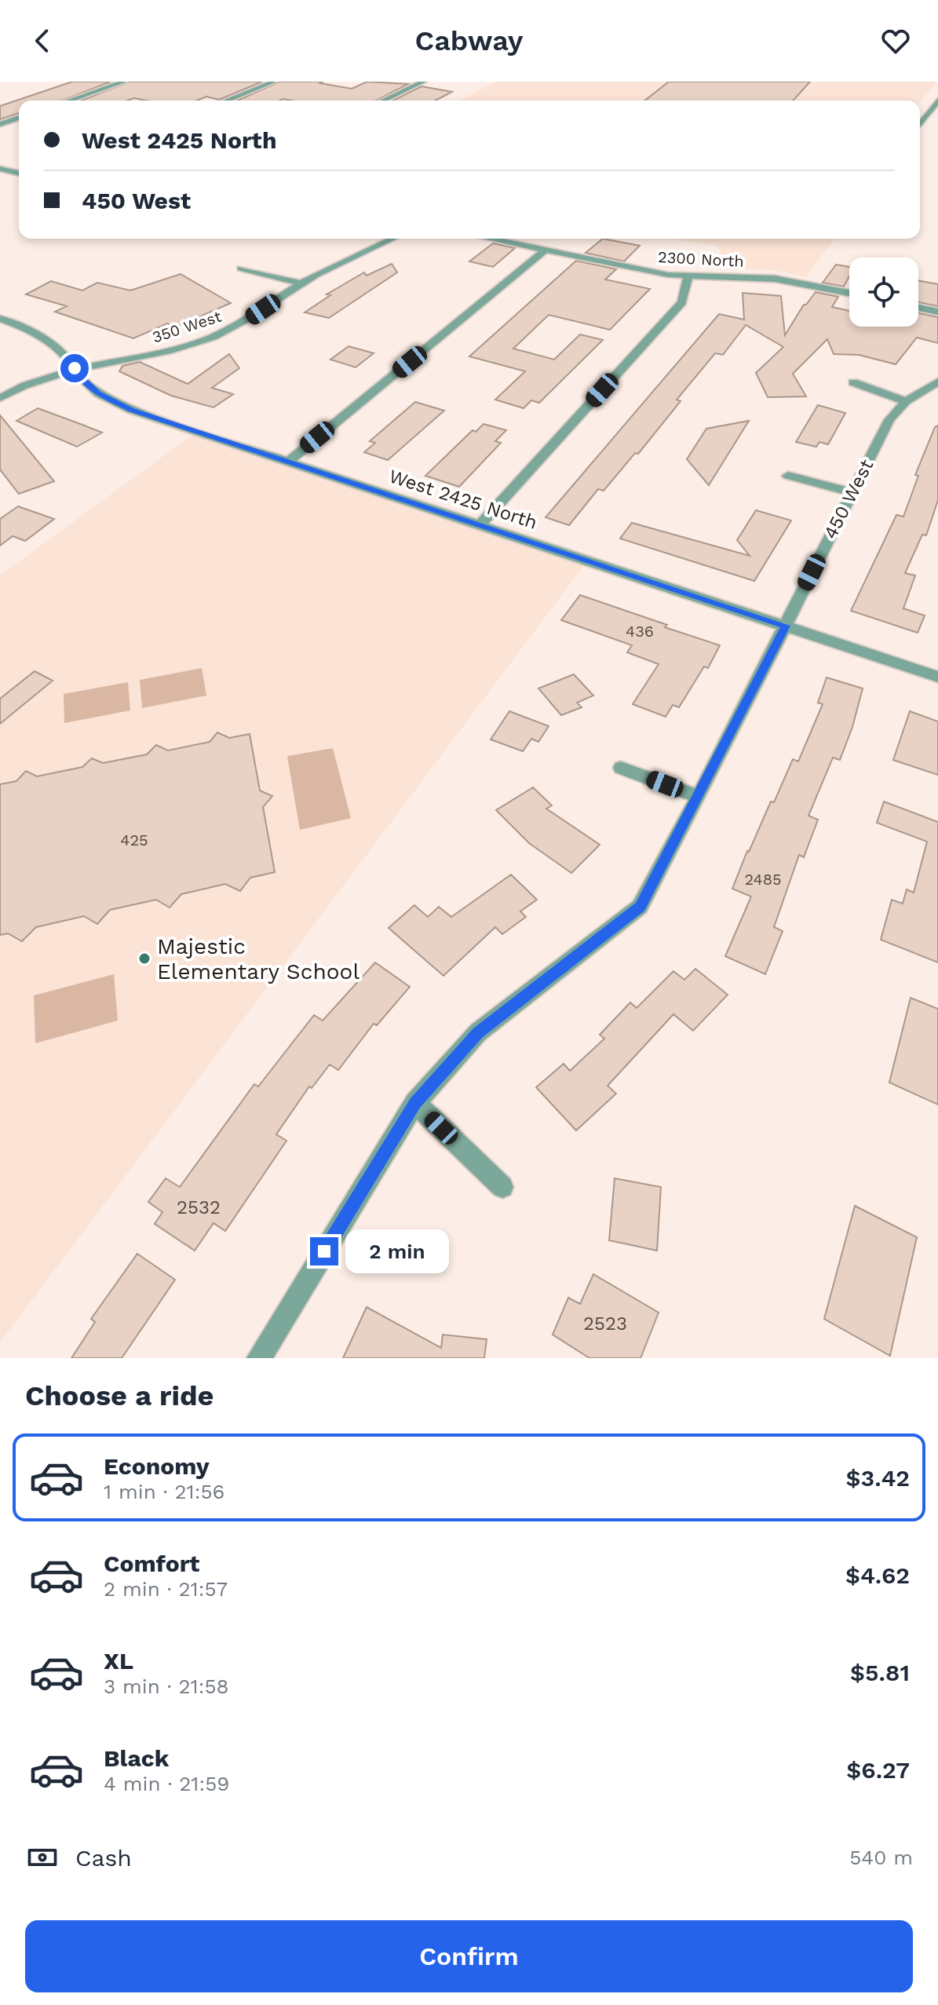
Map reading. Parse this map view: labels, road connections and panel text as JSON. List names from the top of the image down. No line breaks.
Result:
{"streets":{"street":["2300 North","350 West","West 2425 North","450 West"]},"crossings":[["350 West","West 2425 North"],["West 2425 North","450 West"]],"places":["Majestic Elementary School"],"house_numbers":["436","425","2485","2532","2523"],"page":{"header":"Cabway","banner":["West 2425 North","450 West"],"bubble":"2 min","heading":"Choose a ride","list":[{"name":"Economy","note":"1 min · 21:56","value":"$3.42"},{"name":"Comfort","note":"2 min · 21:57","value":"$4.62"},{"name":"XL","note":"3 min · 21:58","value":"$5.81"},{"name":"Black","note":"4 min · 21:59","value":"$6.27"}],"pay":["Cash","540 m"],"buttons":"Confirm"}}
